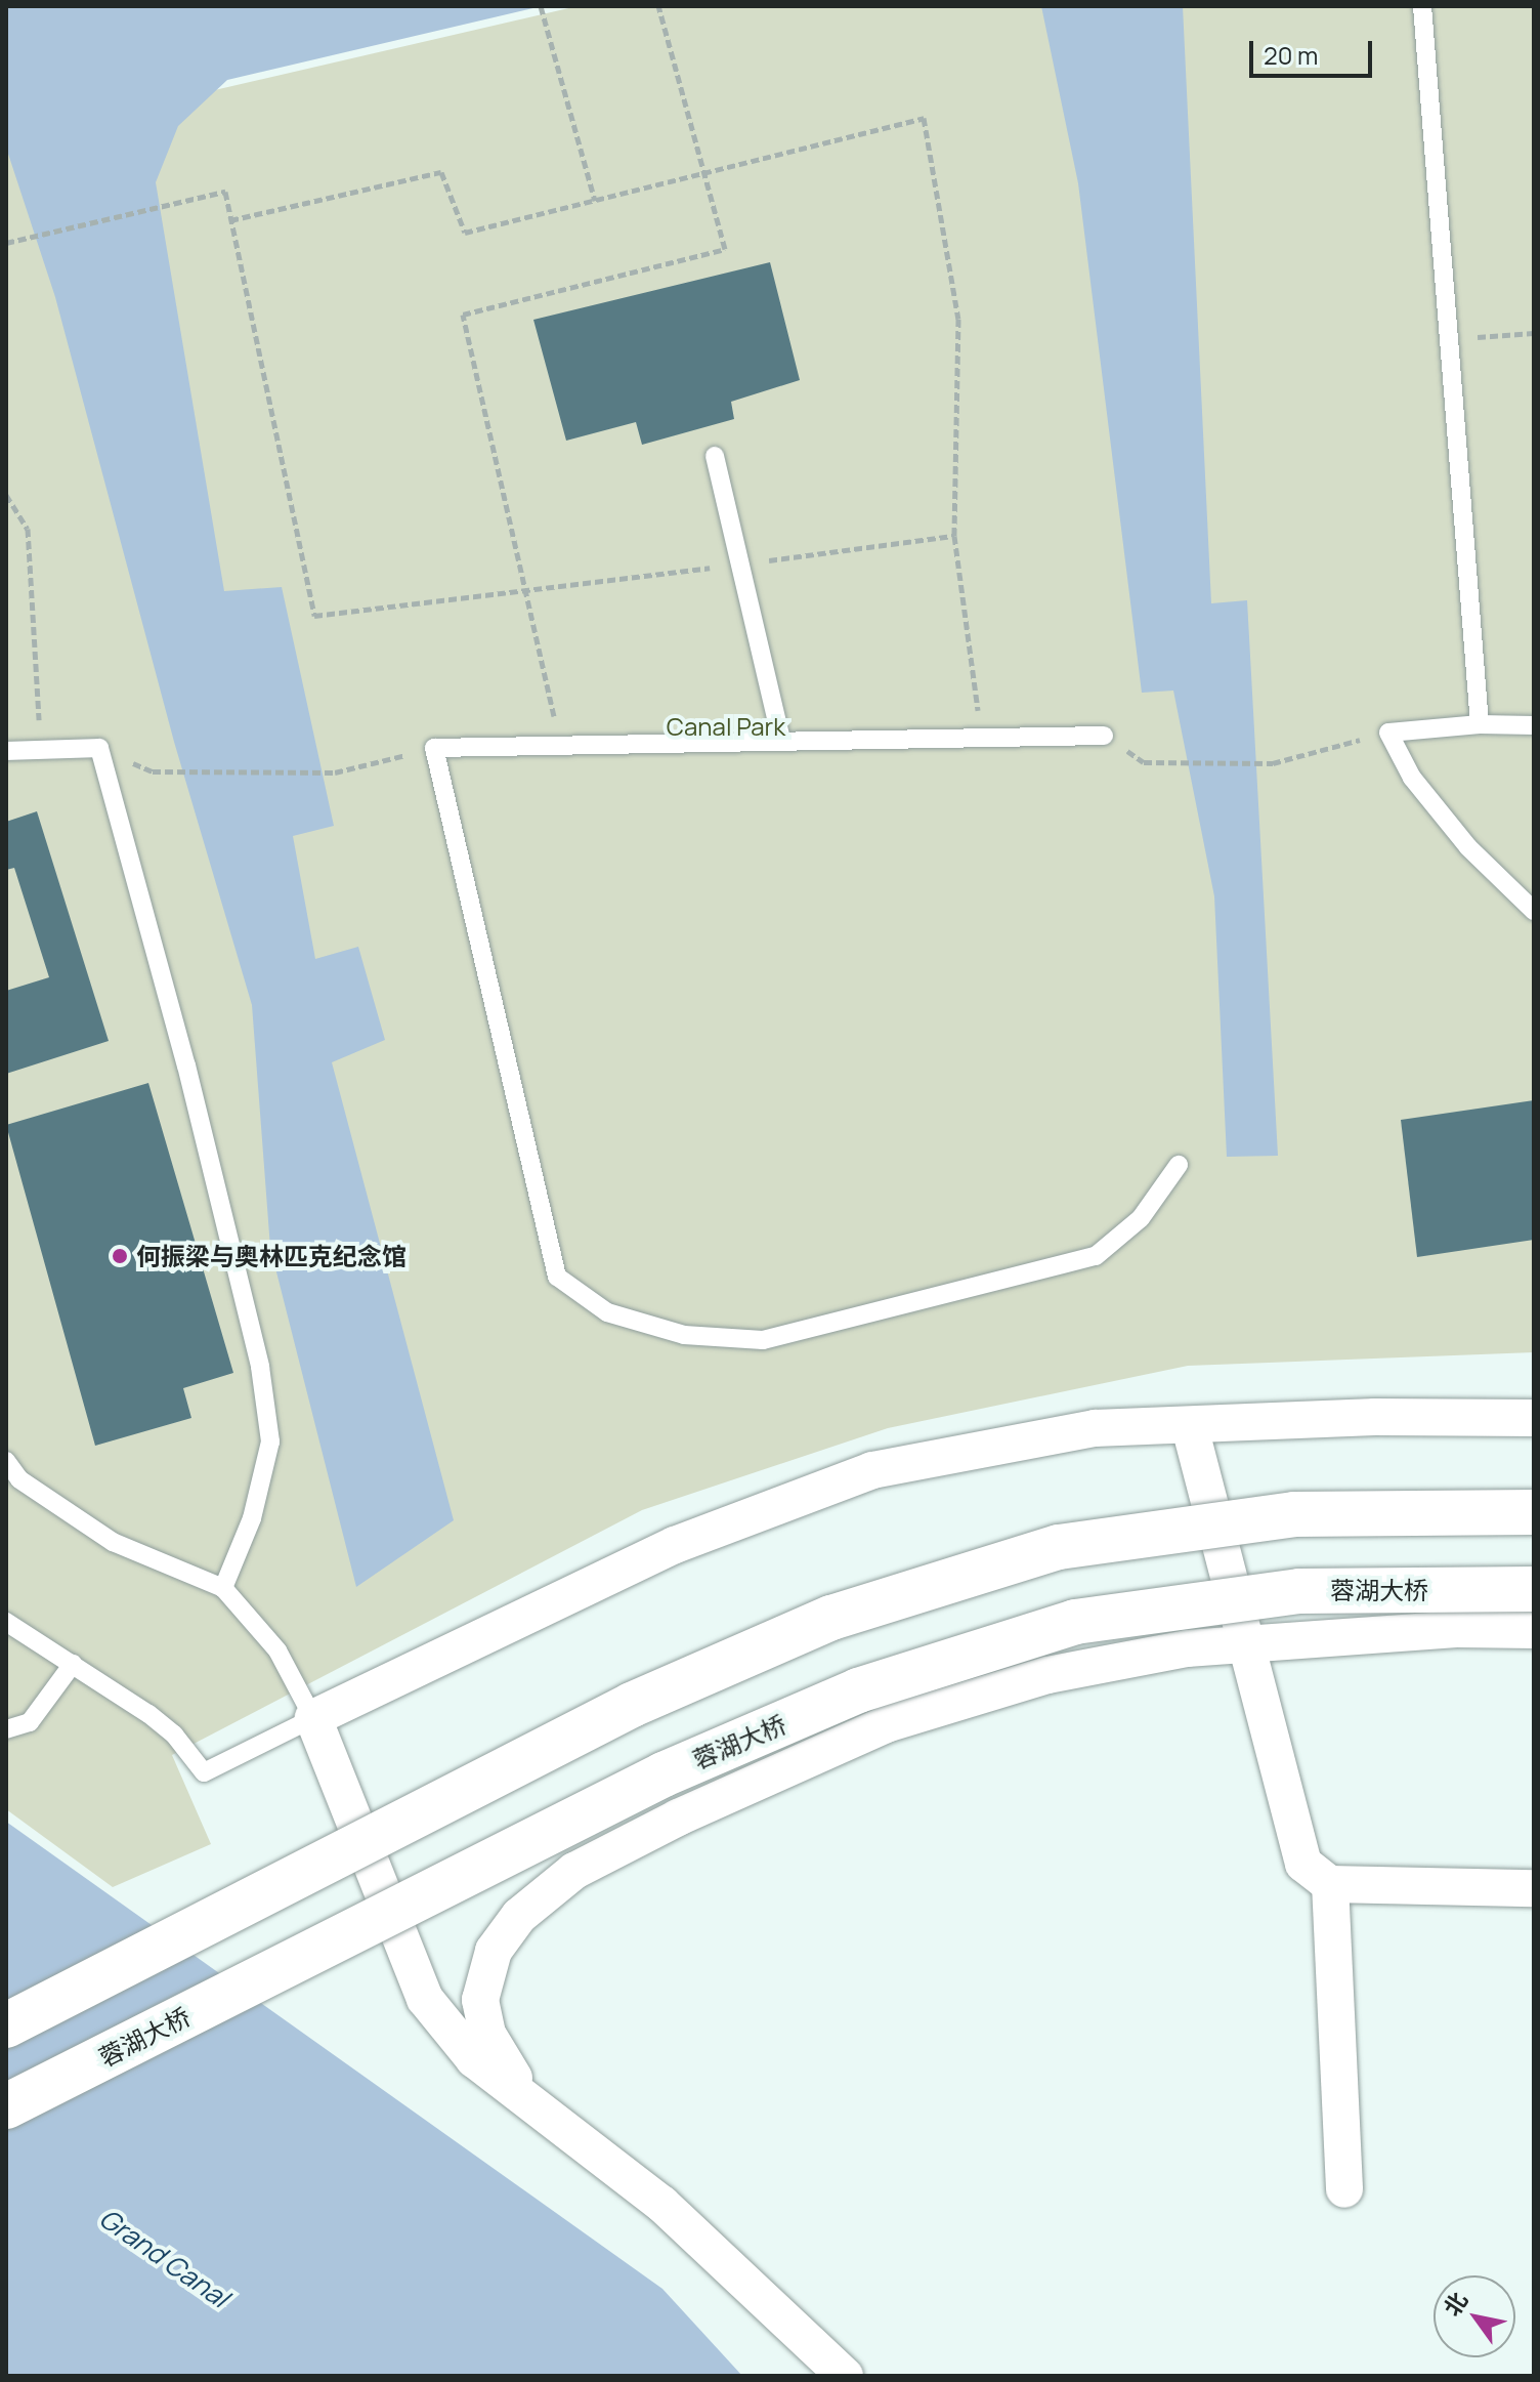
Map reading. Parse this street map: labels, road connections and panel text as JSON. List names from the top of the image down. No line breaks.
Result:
{"streets":{"main road":["蓉湖大桥"]},"water":["Grand Canal"],"parks":["Canal Park"],"places":["何振梁与奥林匹克纪念馆"],"scale_bar":"20 m","north":"top left"}
